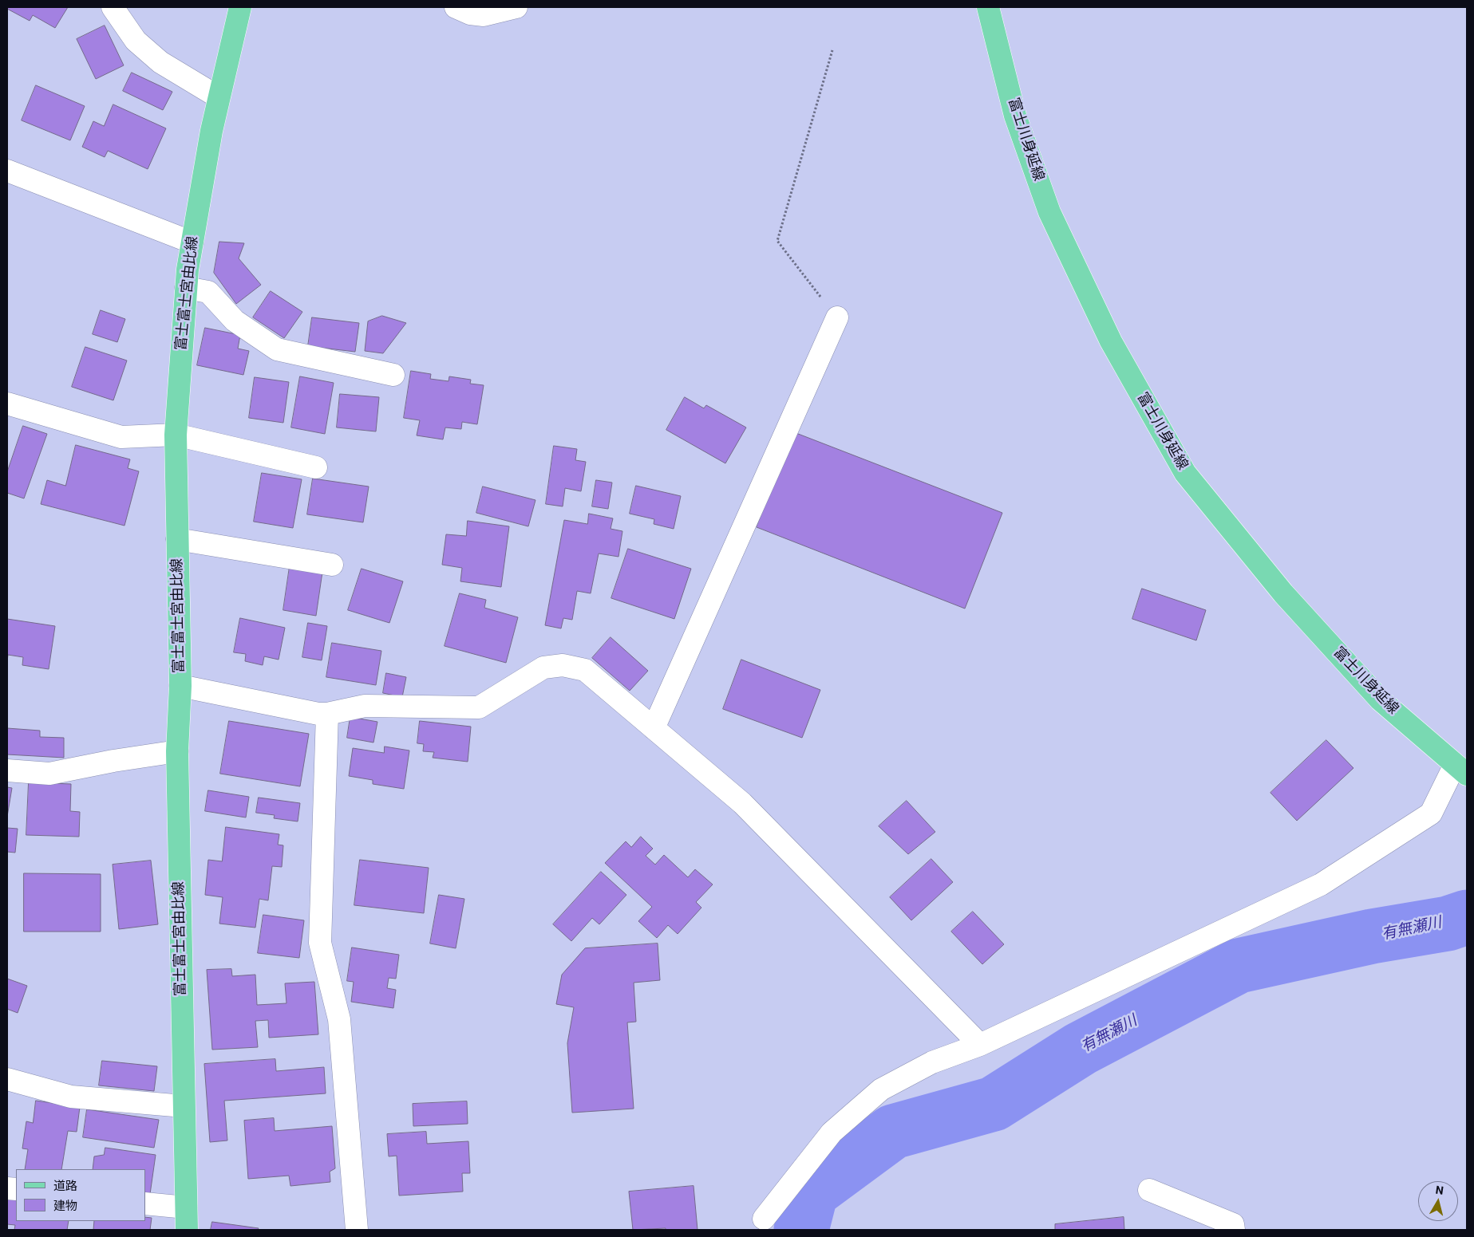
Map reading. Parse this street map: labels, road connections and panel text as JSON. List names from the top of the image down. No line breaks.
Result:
{"streets":{"main road":["富士川身延線","富士富士宮由比線"]},"water":["有無瀬川"],"legend":["道路","建物"],"north":"top"}
